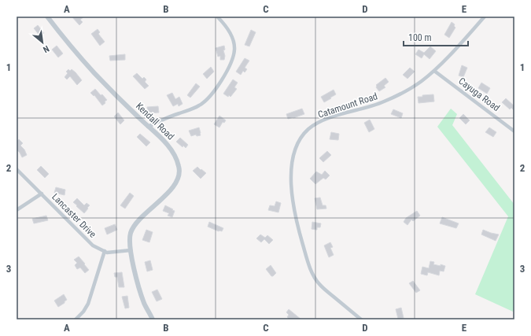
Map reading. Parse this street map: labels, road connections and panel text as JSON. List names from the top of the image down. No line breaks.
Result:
{"streets":{"street":["Cayuga Road","Catamount Road","Kendall Road","Lancaster Drive"]},"crossings":[["Cayuga Road","Catamount Road"]],"scale_bar":"100 m","north":"bottom right","grid":{"columns":["A","B","C","D","E"],"rows":["1","2","3"]}}
